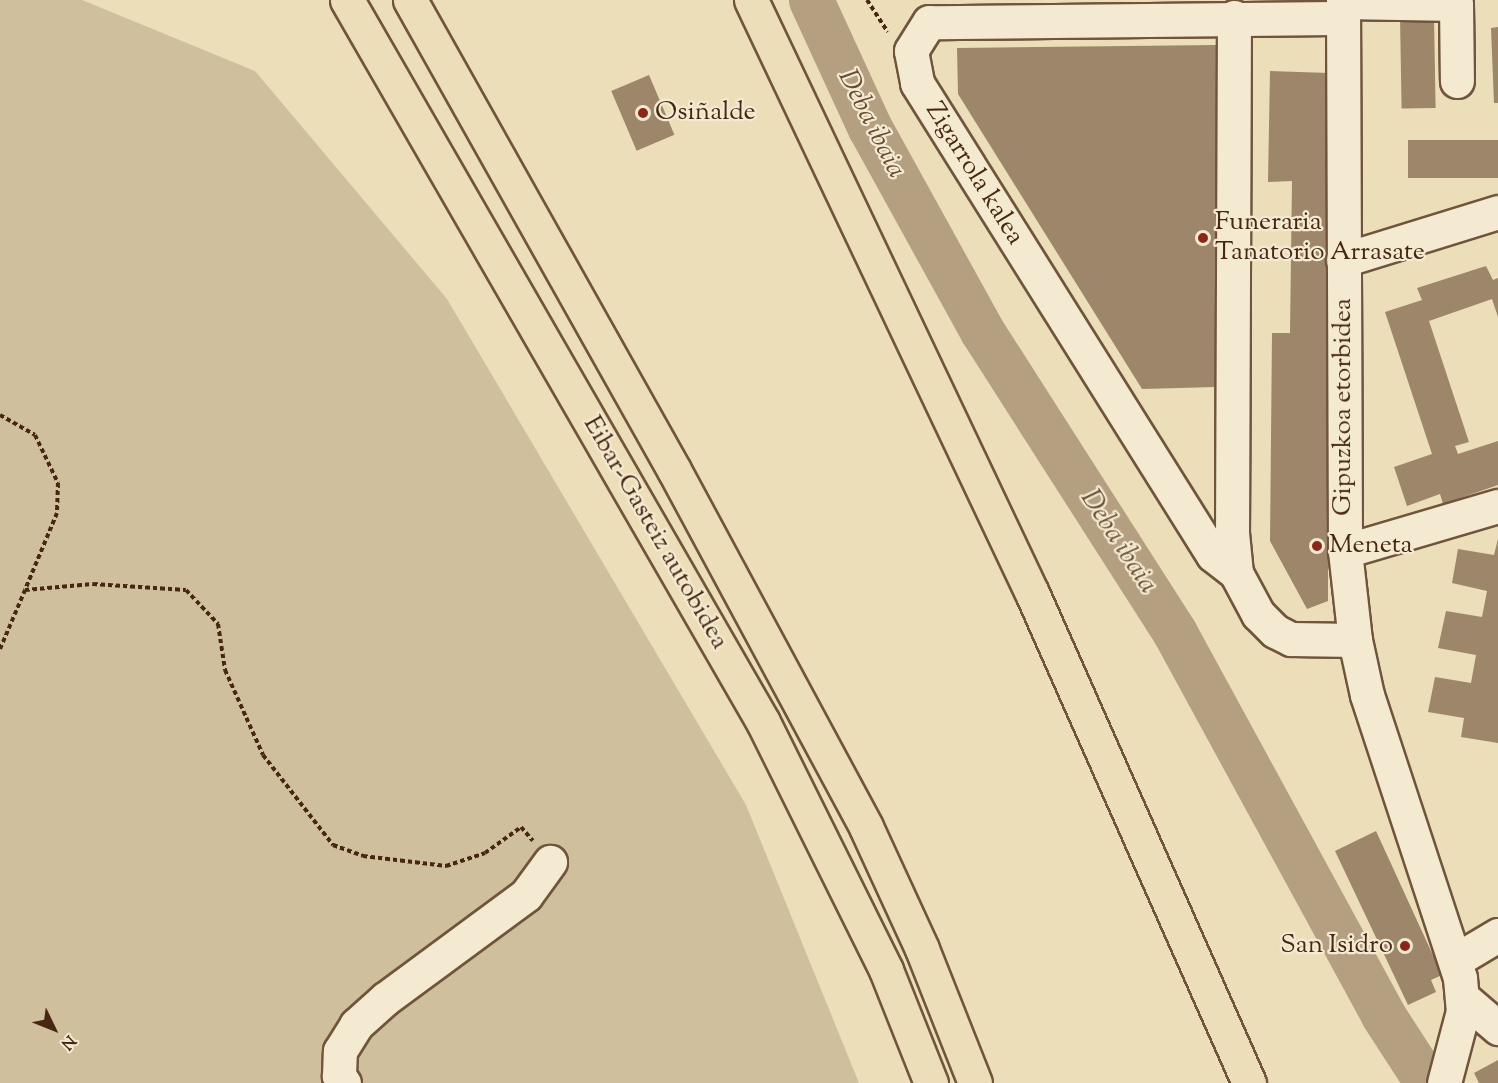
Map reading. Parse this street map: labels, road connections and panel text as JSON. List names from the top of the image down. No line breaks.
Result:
{"streets":{"main road":["Eibar-Gasteiz autobidea"],"street":["Zigarrola kalea","Gipuzkoa etorbidea"]},"crossings":[["Zigarrola kalea","Gipuzkoa etorbidea"]],"water":["Deba ibaia"],"places":["Osiñalde","Funeraria Tanatorio Arrasate","Meneta","San Isidro"],"north":"bottom right"}
